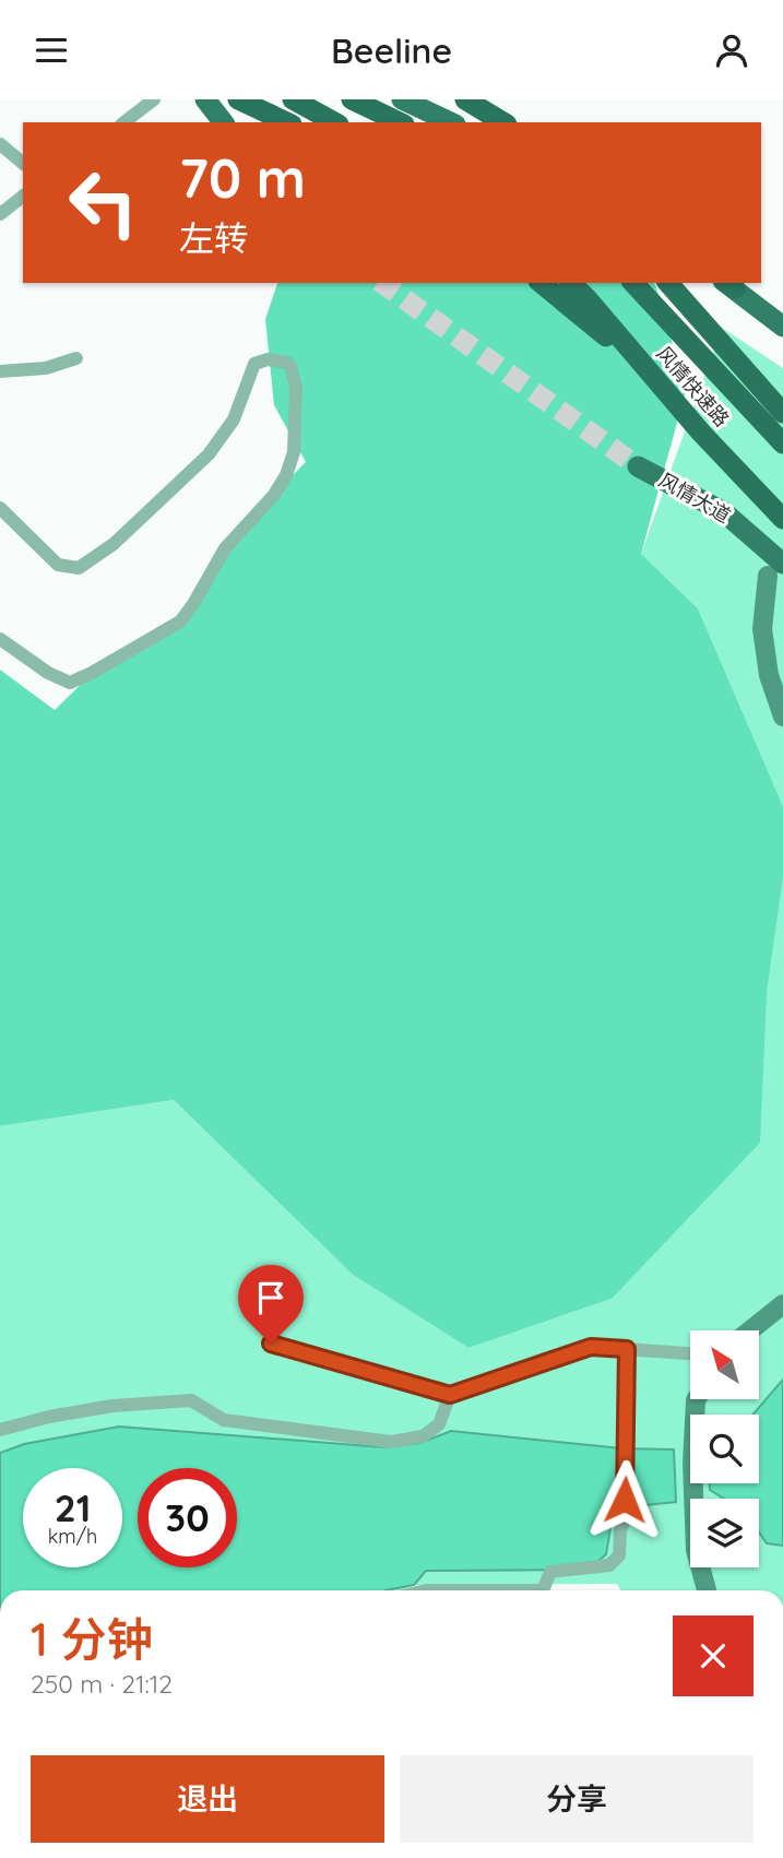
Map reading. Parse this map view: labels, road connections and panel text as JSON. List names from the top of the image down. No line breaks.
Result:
{"streets":{"highway":["风情快速路"],"main road":["风情大道"]},"north":"top left","page":{"header":"Beeline","turn":["70 m","左转"],"speed":"21 km/h","limit":"30","heading":["1 分钟","250 m · 21:12"],"buttons":["退出","分享"]}}
